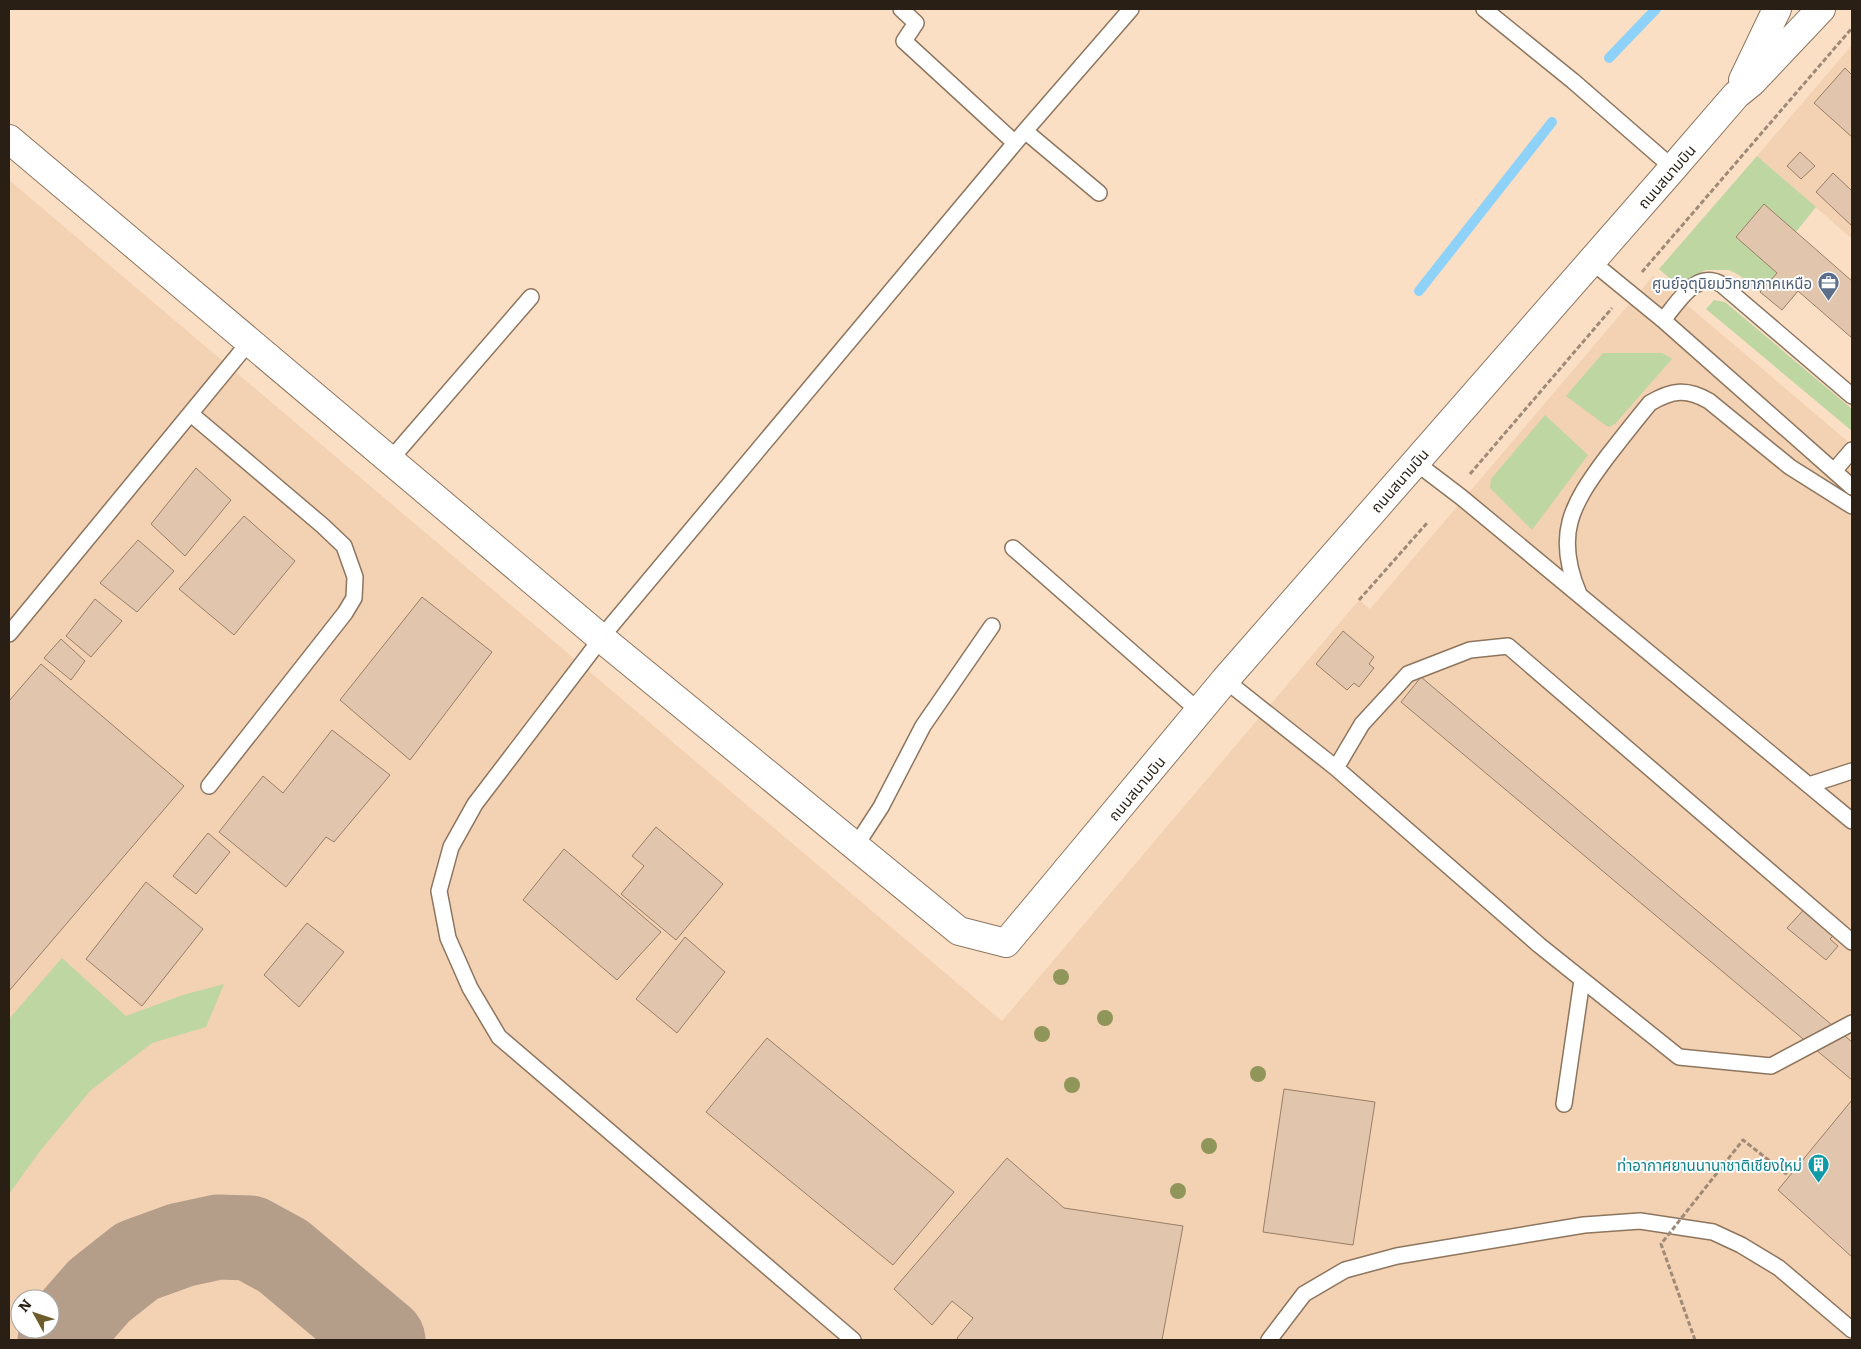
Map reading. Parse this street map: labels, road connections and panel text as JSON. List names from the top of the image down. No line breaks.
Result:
{"streets":{"street":["ถนนสนามบิน"]},"places":{"office":["ศูนย์อุตุนิยมวิทยาภาคเหนือ"],"building":["ท่าอากาศยานนานาชาติเชียงใหม่"]},"north":"top left"}
